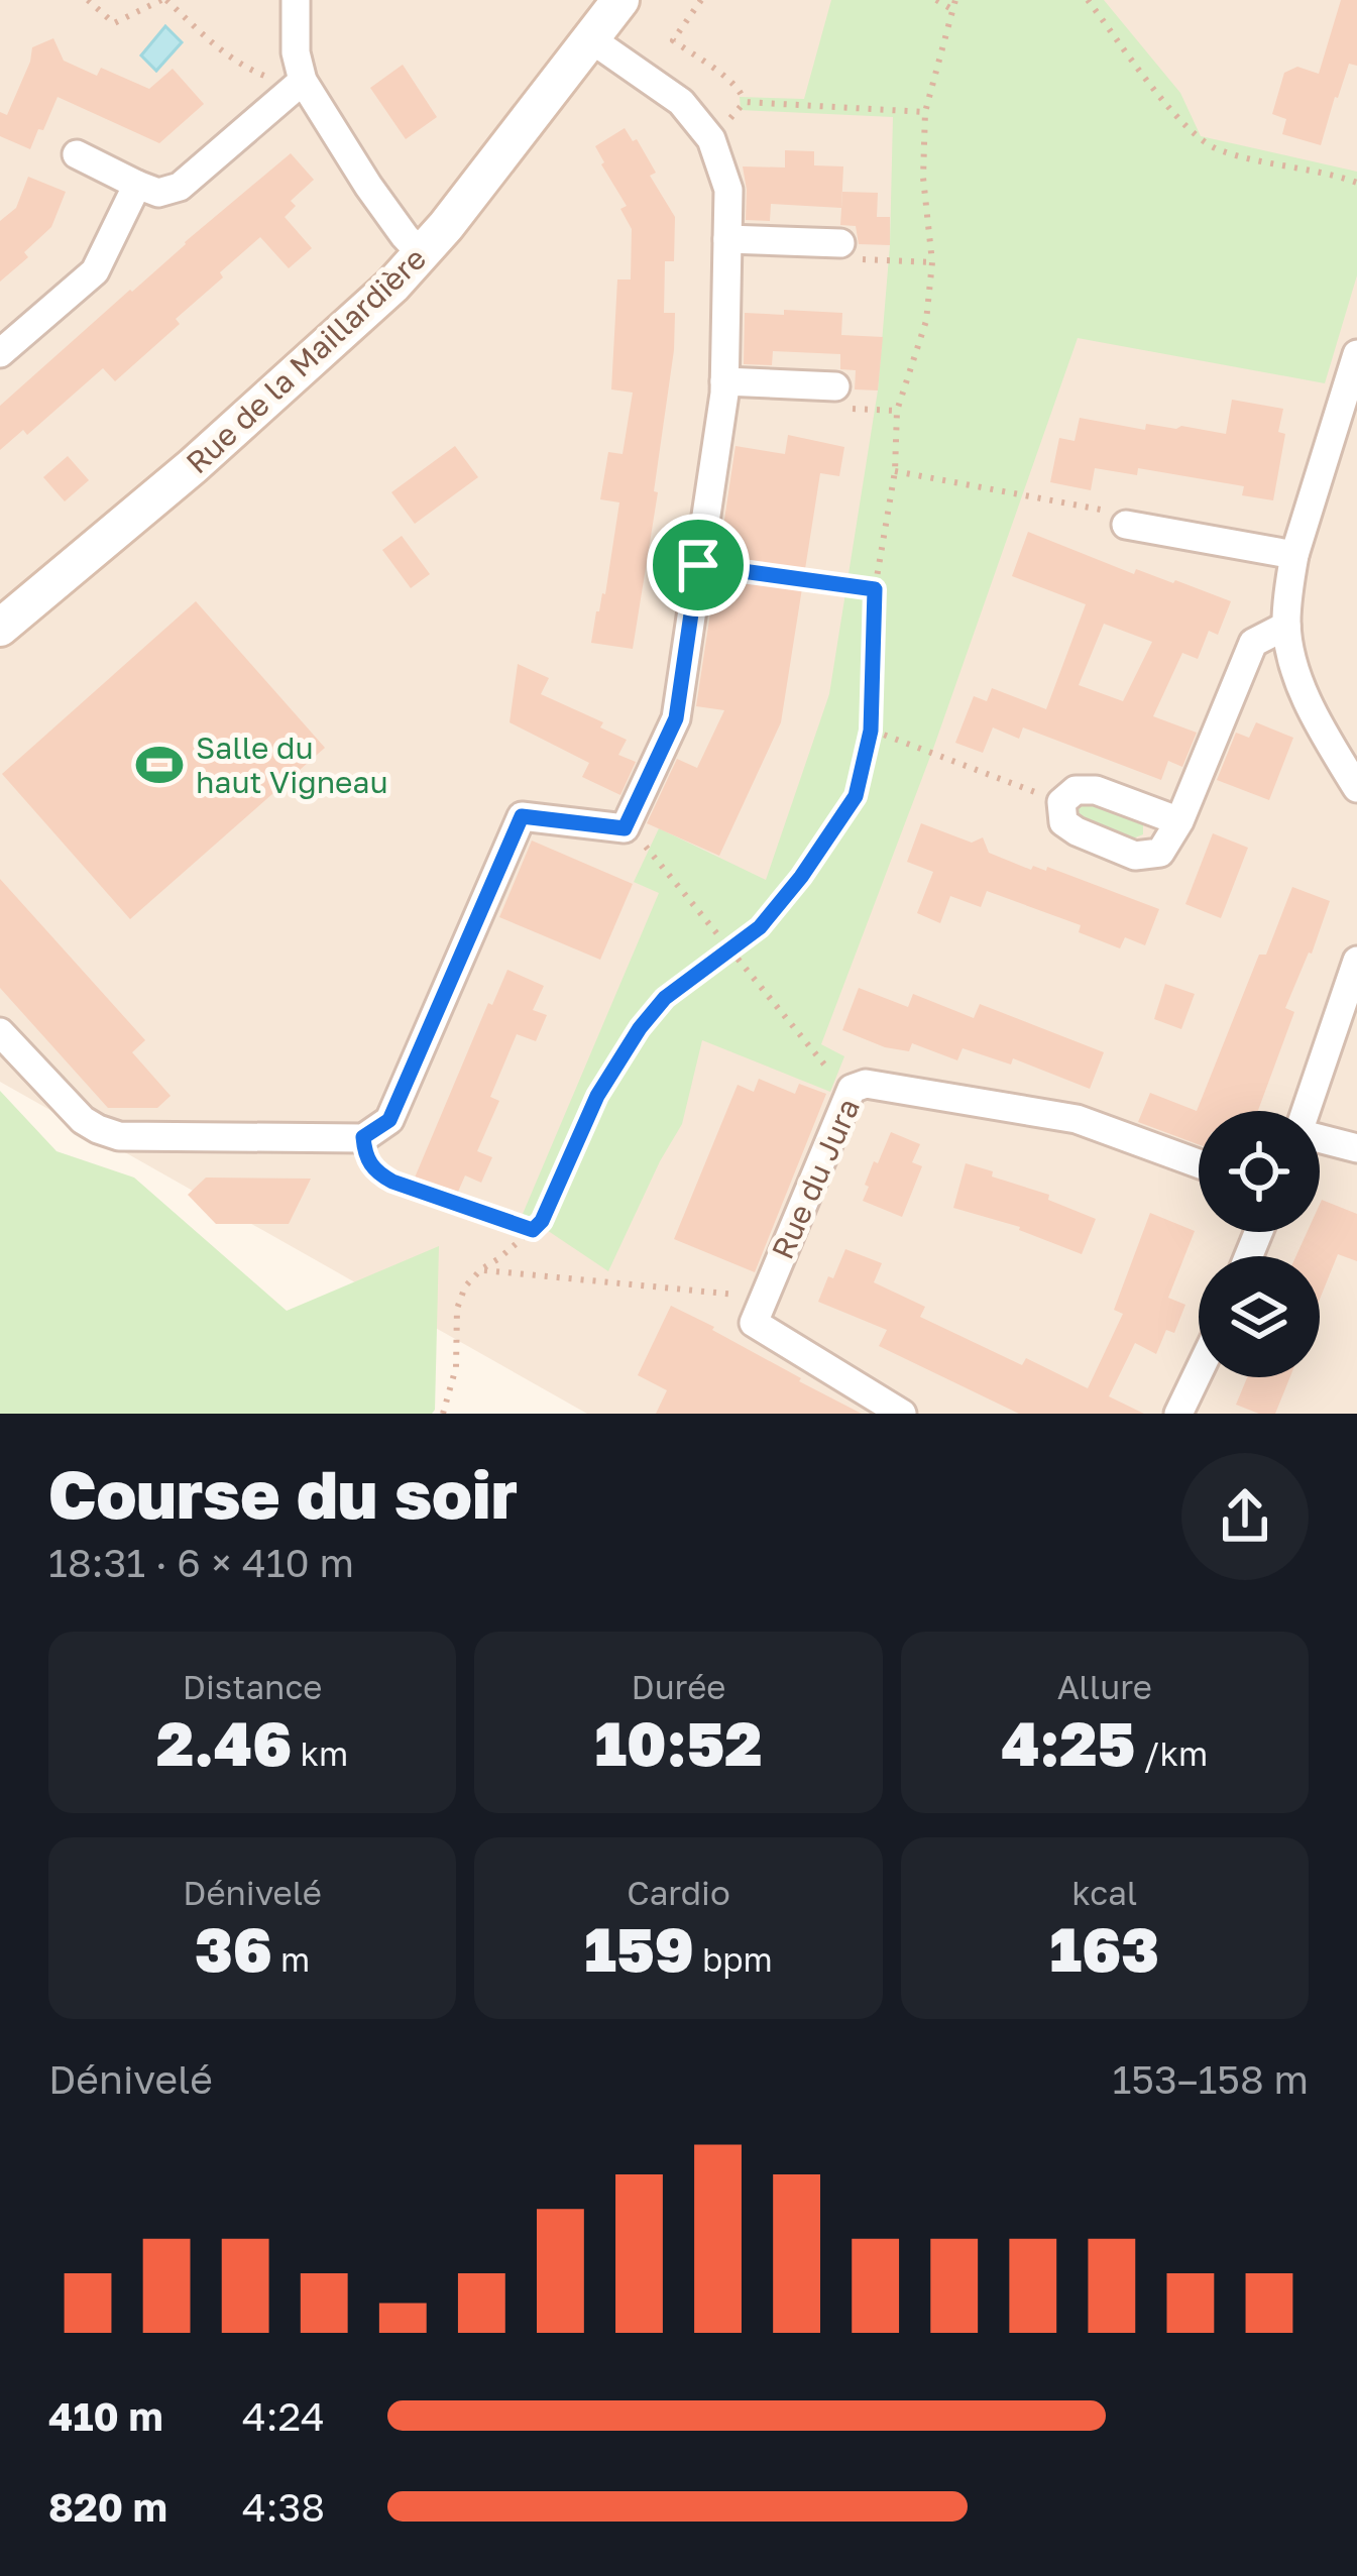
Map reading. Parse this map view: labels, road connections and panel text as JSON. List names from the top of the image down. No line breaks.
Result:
{"streets":{"street":["Rue de la Maillardière","Rue du Jura"]},"places":{"sports":["Salle du haut Vigneau"]},"page":{"heading":["Course du soir","18:31 · 6 × 410 m"],"stats":[["Distance","2.46 km"],["Durée","10:52"],["Allure","4:25 /km"],["Dénivelé","36 m"],["Cardio","159 bpm"],["kcal","163"]],"chart":["Dénivelé","153–158 m"],"list":[{"name":"410 m","note":"4:24"},{"name":"820 m","note":"4:38"}]}}
